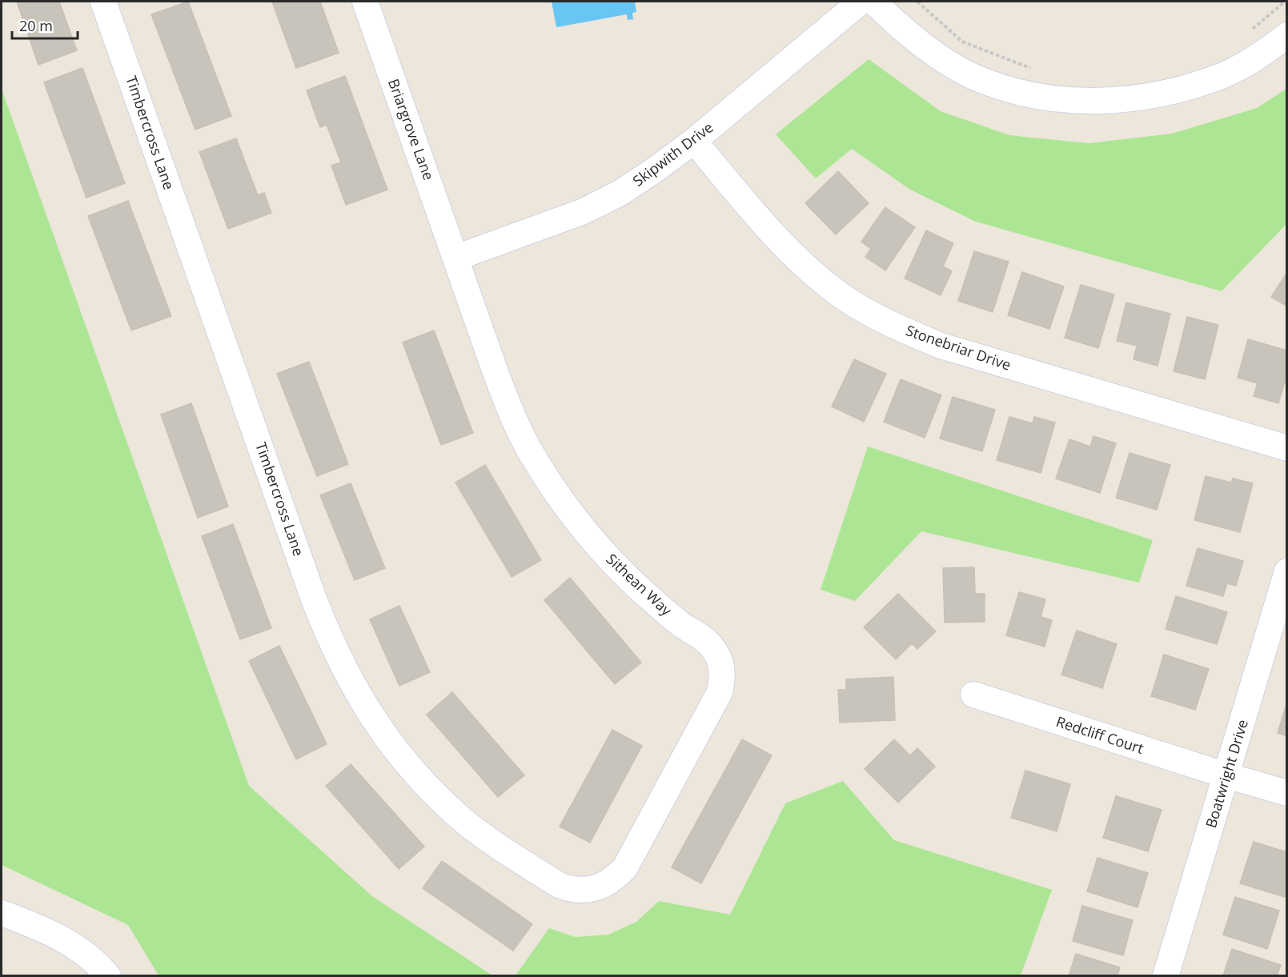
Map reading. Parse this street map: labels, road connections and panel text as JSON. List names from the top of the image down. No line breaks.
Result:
{"streets":{"street":["Briargrove Lane","Timbercross Lane","Skipwith Drive","Stonebriar Drive","Sithean Way","Redcliff Court","Boatwright Drive"]},"crossings":[["Briargrove Lane","Skipwith Drive"],["Briargrove Lane","Sithean Way"],["Timbercross Lane","Sithean Way"],["Skipwith Drive","Stonebriar Drive"],["Skipwith Drive","Sithean Way"],["Redcliff Court","Boatwright Drive"]],"scale_bar":"20 m"}
